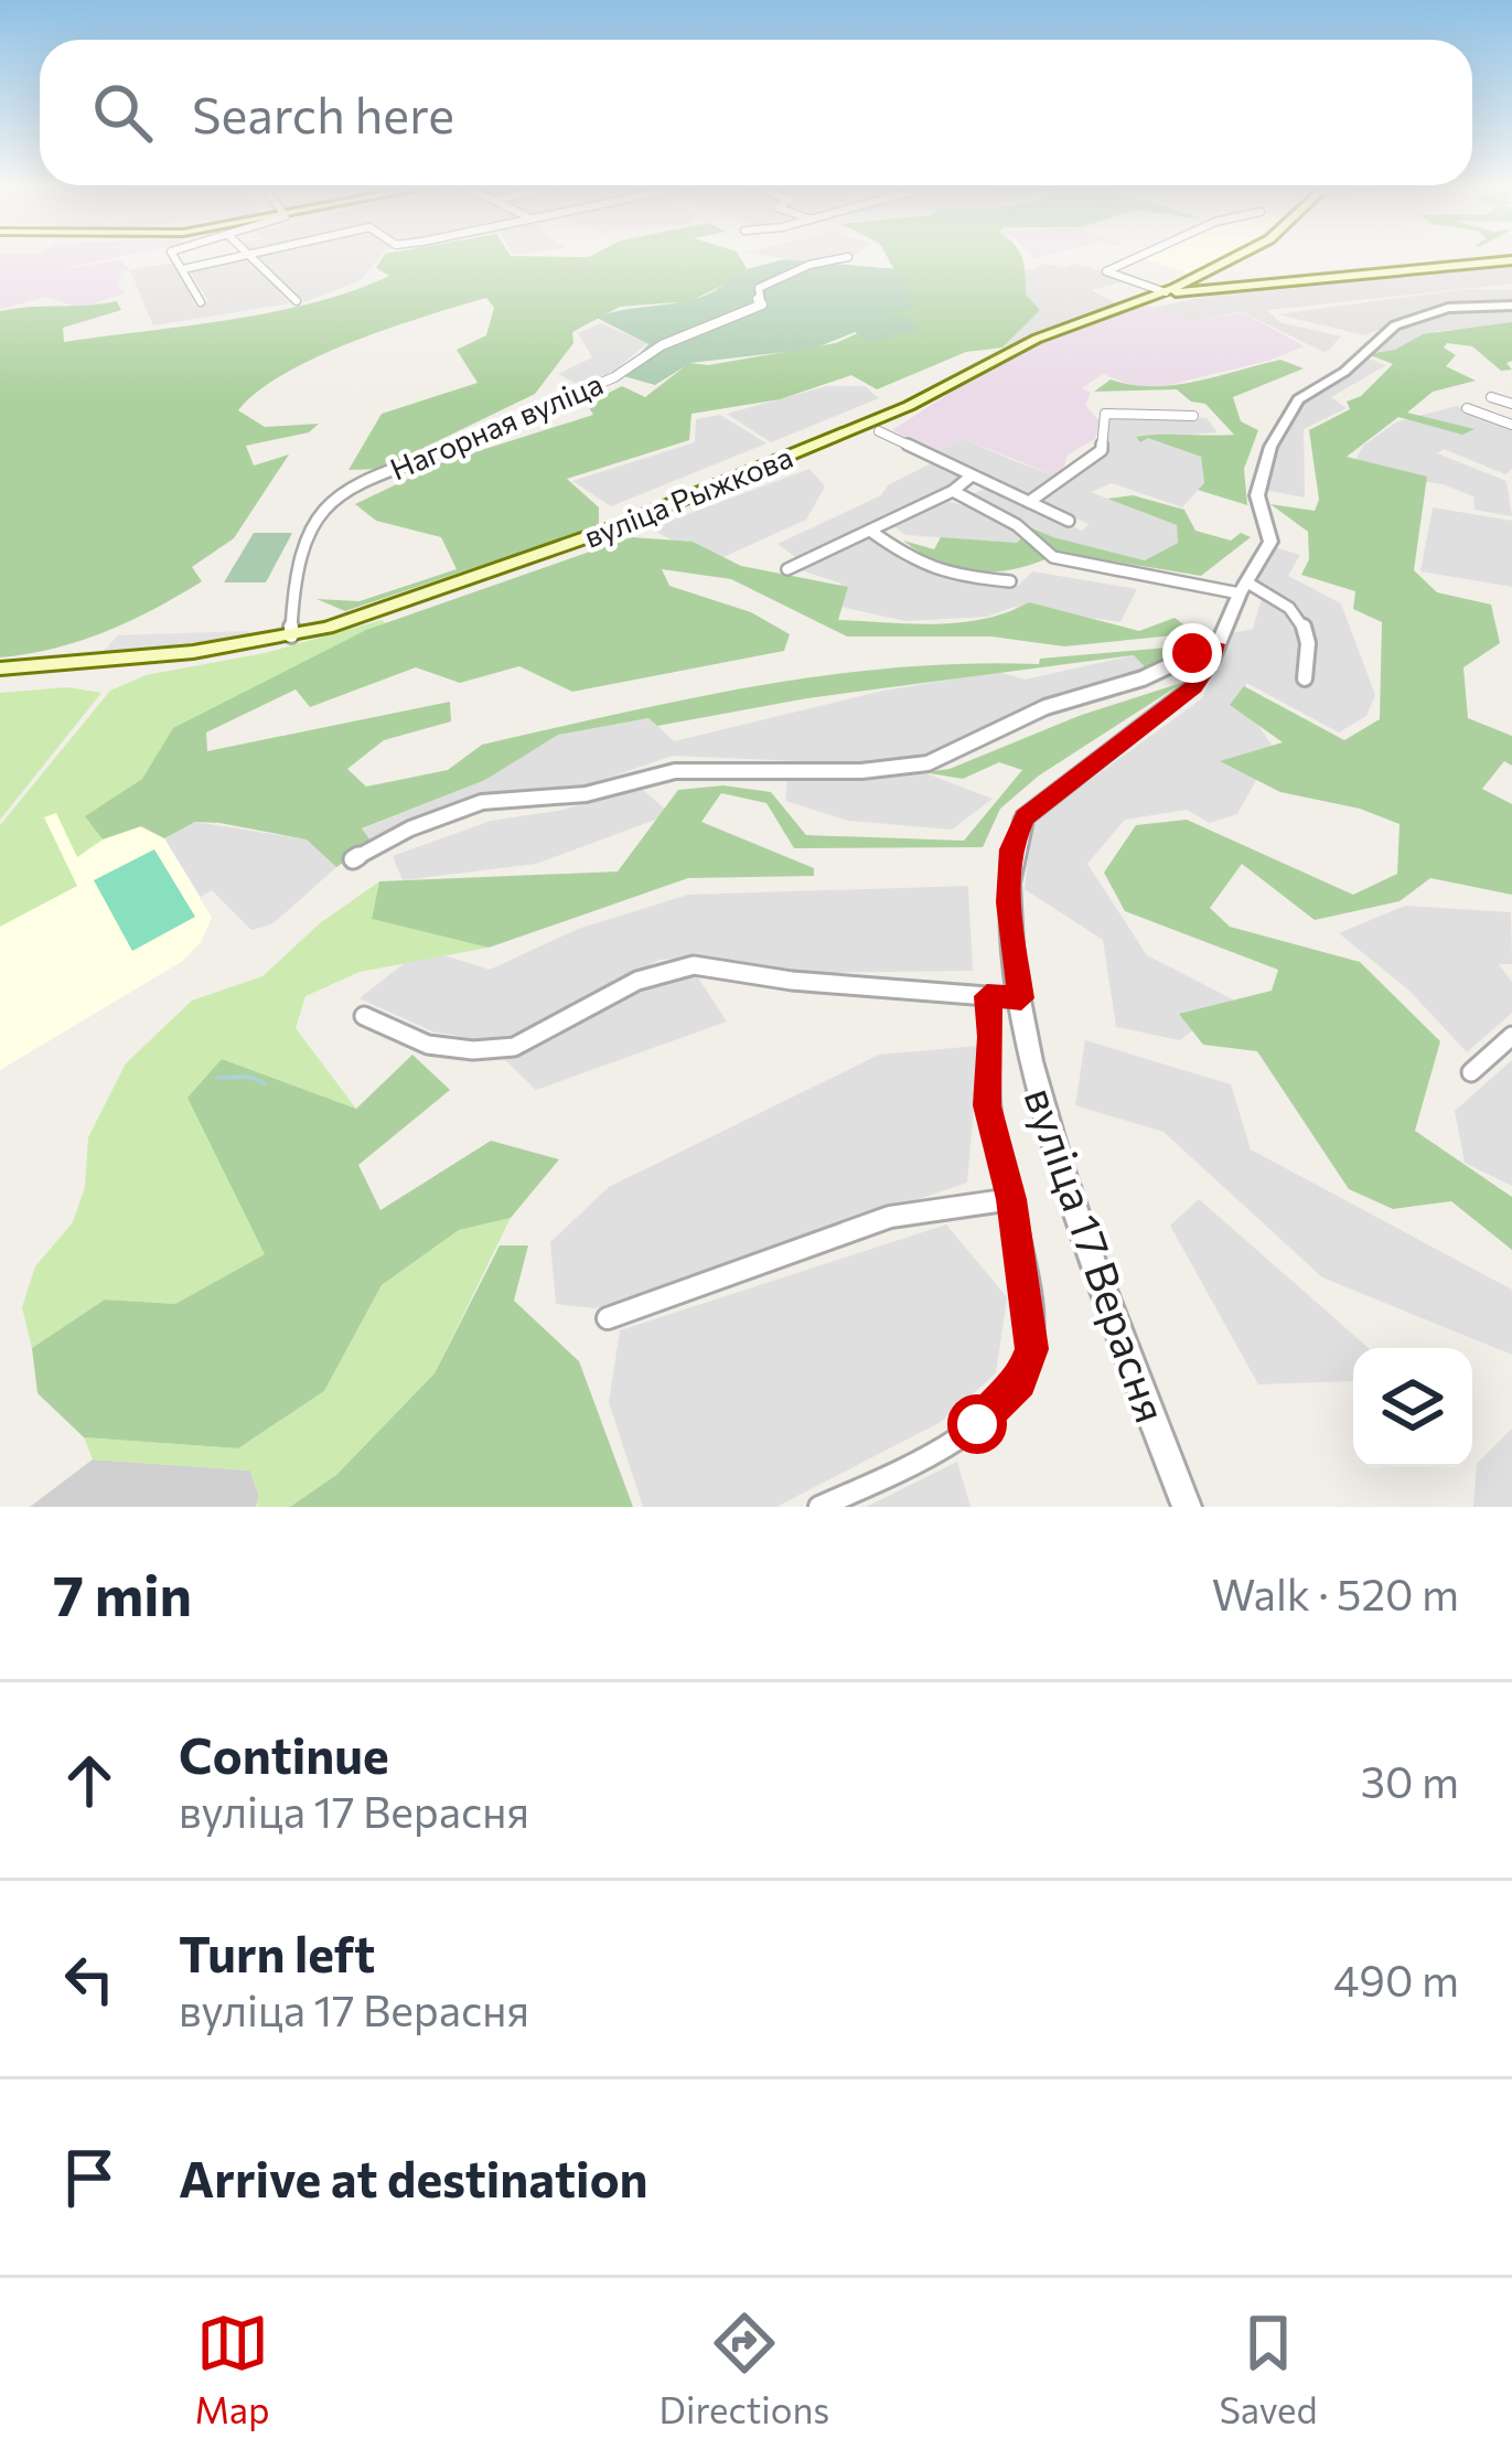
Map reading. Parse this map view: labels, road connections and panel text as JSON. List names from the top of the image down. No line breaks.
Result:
{"streets":{"main road":["вуліца Рыжкова"],"street":["Нагорная вуліца","вуліца 17 Верасня"]},"crossings":[["Нагорная вуліца","вуліца Рыжкова"]],"page":{"search":"Search here","heading":["7 min","Walk · 520 m"],"list":[["Continue","вуліца 17 Верасня","30 m"],["Turn left","вуліца 17 Верасня","490 m"],"Arrive at destination"],"nav":["Map","Directions","Saved"]}}
